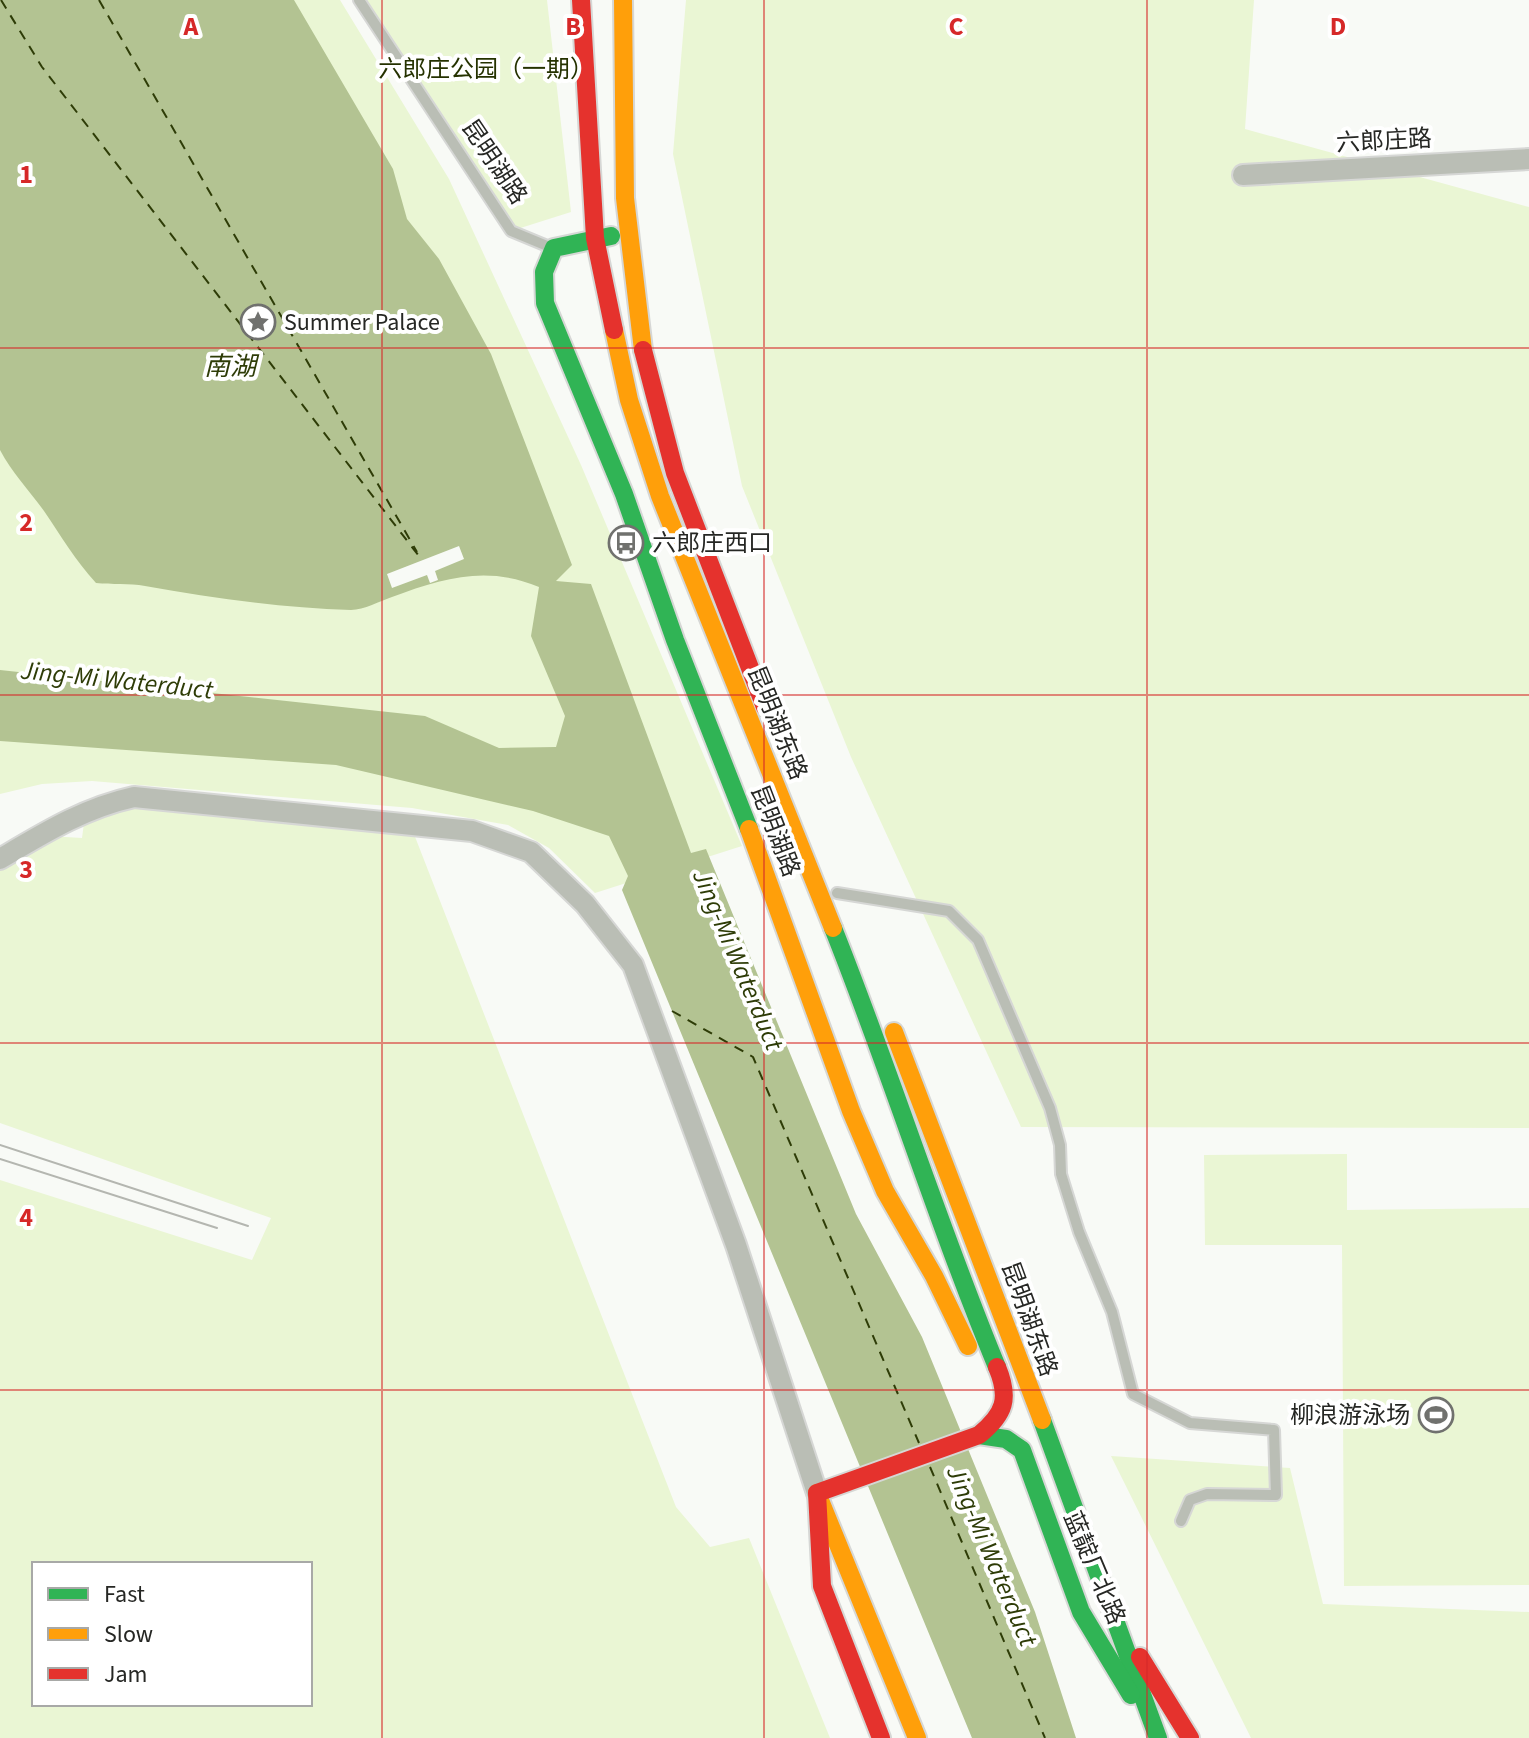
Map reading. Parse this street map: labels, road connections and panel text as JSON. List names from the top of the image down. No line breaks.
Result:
{"streets":{"main road":["昆明湖路","昆明湖东路","蓝靛厂北路"],"street":["六郎庄路"]},"crossings":[["昆明湖路","昆明湖东路"],["昆明湖东路","蓝靛厂北路"]],"water":["南湖","Jing-Mi Waterduct"],"parks":["六郎庄公园（一期）"],"places":{"place":["Summer Palace"],"bus stop":["六郎庄西口"],"sports":["柳浪游泳场"]},"legend":["Fast","Slow","Jam"],"grid":{"columns":["A","B","C","D"],"rows":["1","2","3","4"]}}
